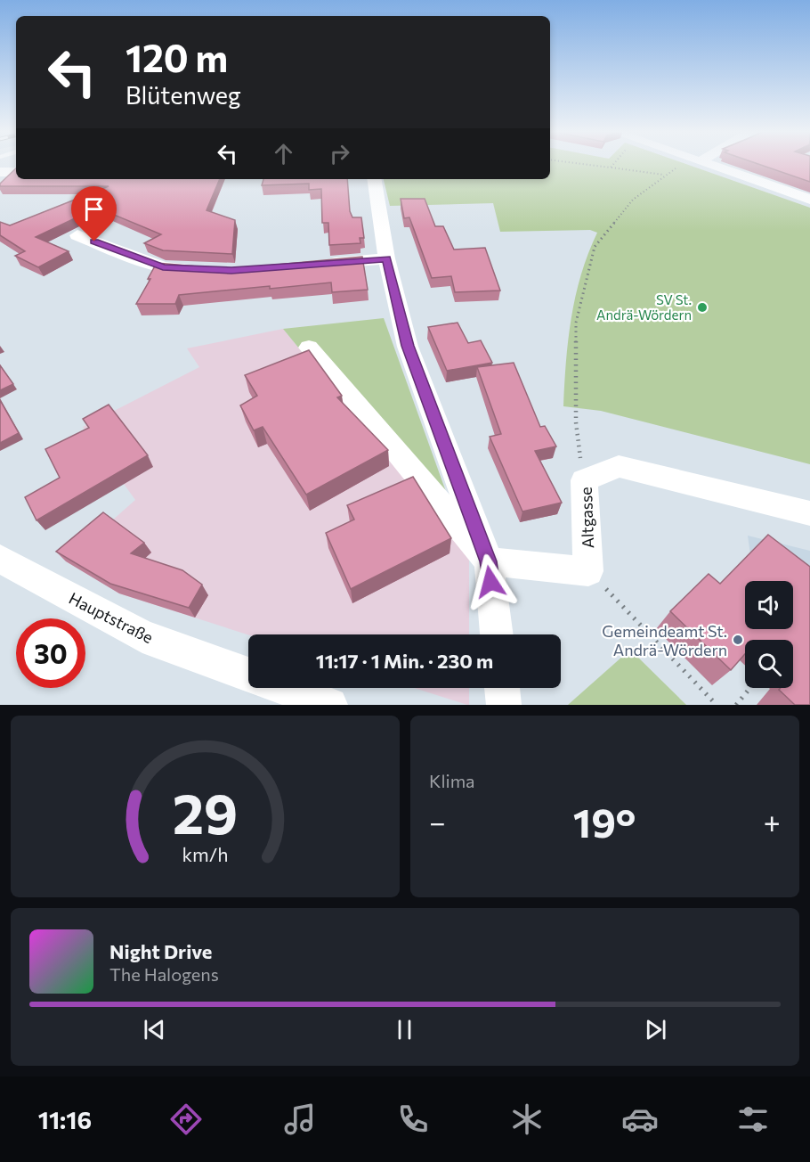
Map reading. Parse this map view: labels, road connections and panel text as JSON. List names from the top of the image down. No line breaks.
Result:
{"streets":{"street":["Altgasse","Hauptstraße"]},"places":["SV St. Andrä-Wördern","Gemeindeamt St. Andrä-Wördern"],"page":{"turn":["120 m","Blütenweg"],"limit":"30","trip":"11:17 · 1 Min. · 230 m","tile":"Klima","heat":["−","19°","+"],"song":["Night Drive","The Halogens"],"tabs":"11:16","gauge":["29","km/h"]}}
